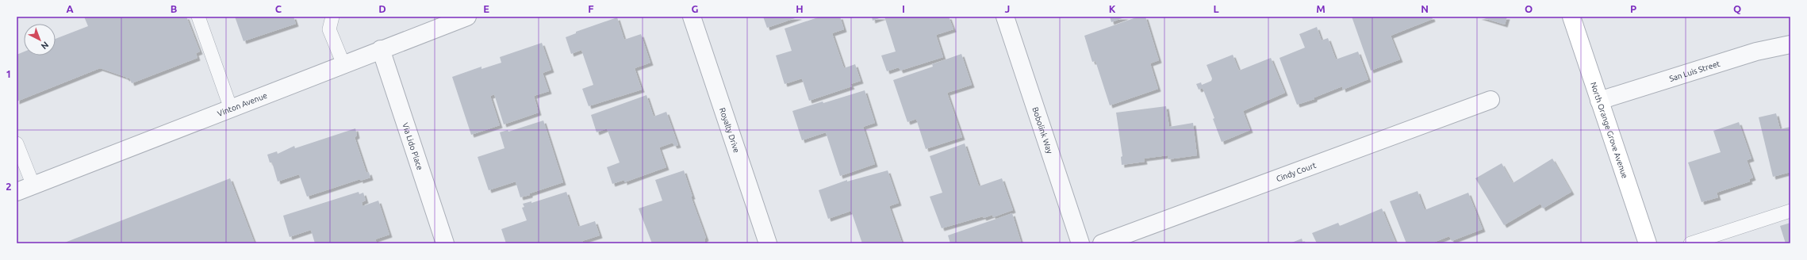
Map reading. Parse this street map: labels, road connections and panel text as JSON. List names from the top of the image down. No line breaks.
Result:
{"streets":{"main road":["North Orange Grove Avenue"],"street":["San Luis Street","Vinton Avenue","Royalty Drive","Bobolink Way","Via Lido Place","Cindy Court"]},"crossings":[["San Luis Street","North Orange Grove Avenue"],["Vinton Avenue","Via Lido Place"]],"north":"bottom right","grid":{"columns":["A","B","C","D","E","F","G","H","I","J","K","L","M","N","O","P","Q"],"rows":["1","2"]}}
